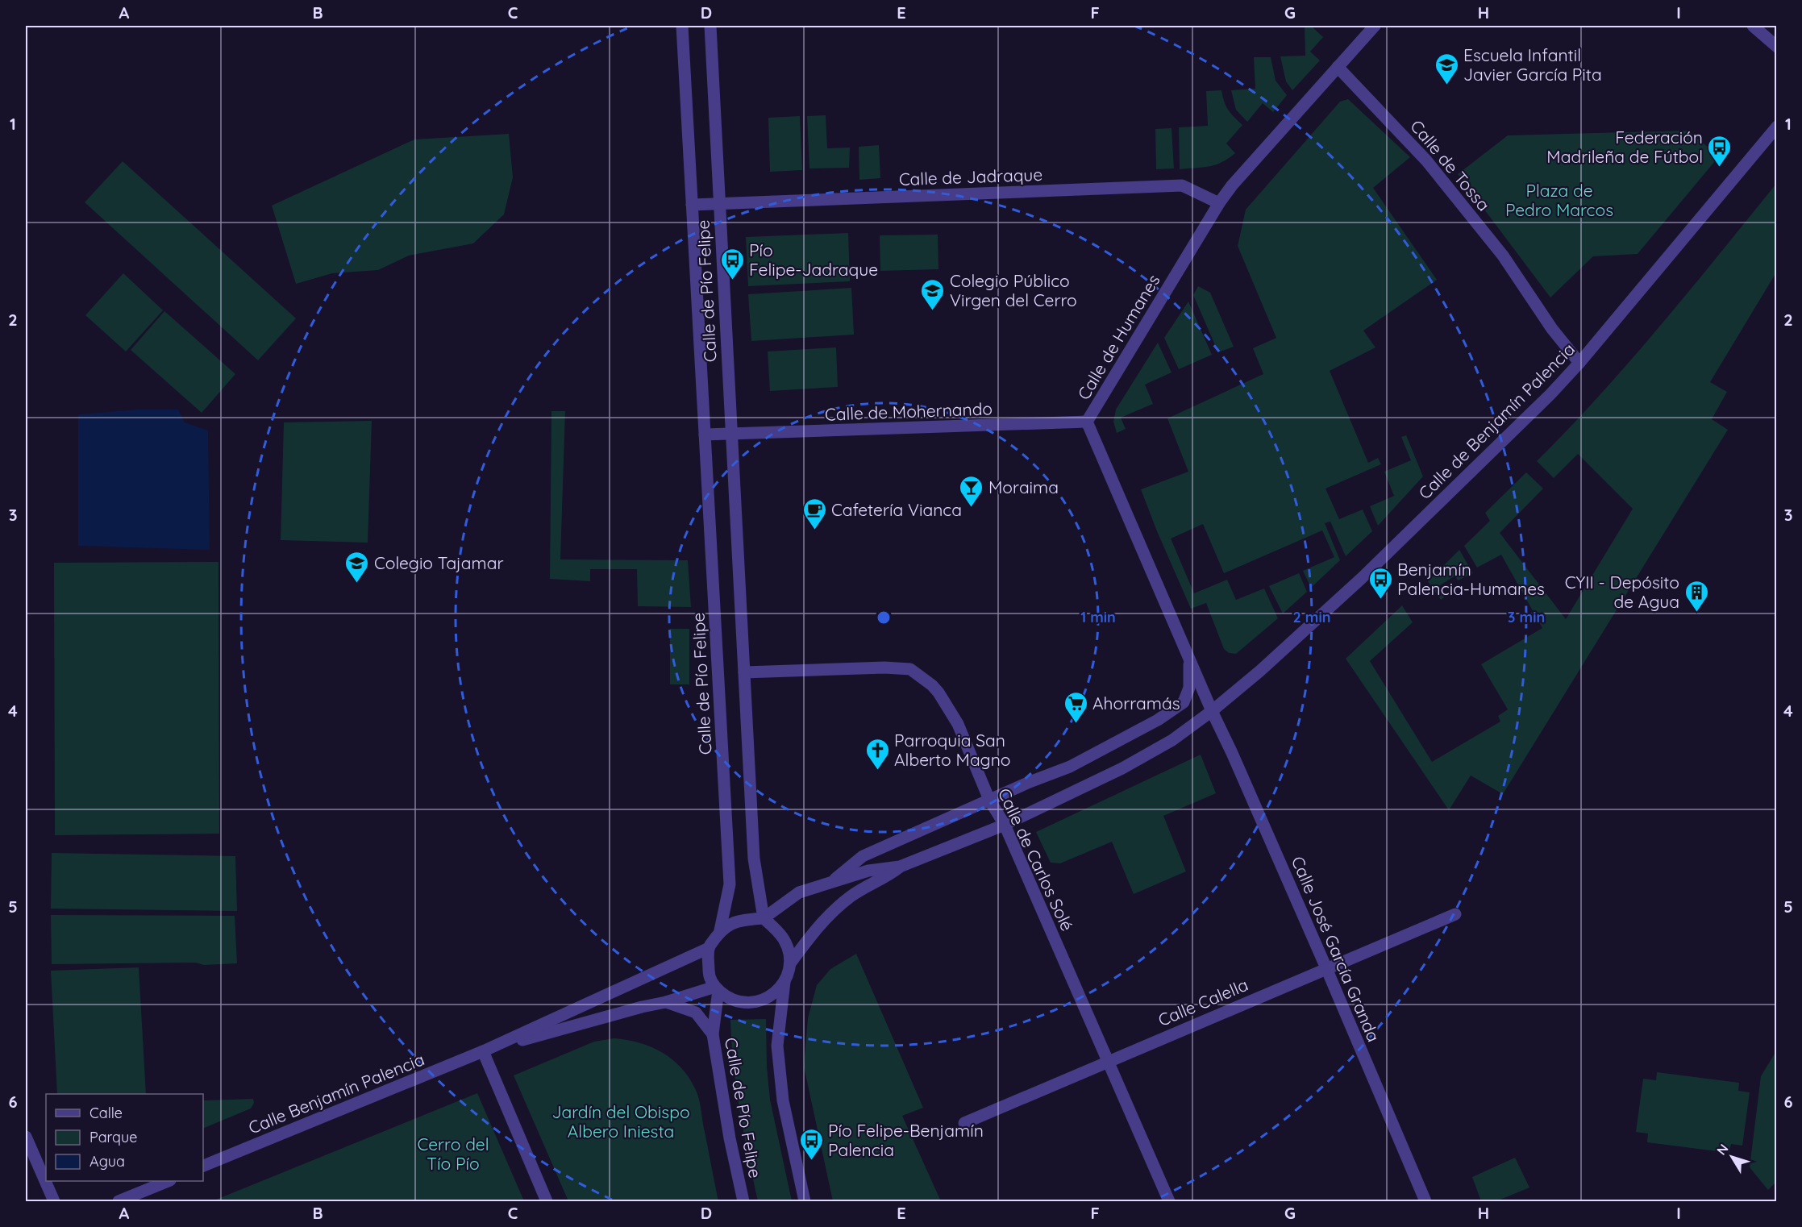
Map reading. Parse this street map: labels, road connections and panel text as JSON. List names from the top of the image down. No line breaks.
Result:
{"streets":{"street":["Calle de Tossa","Calle de Jadraque","Calle de Pío Felipe","Calle de Humanes","Calle de Mohernando","Calle de Benjamín Palencia","Calle de Carlos Solé","Calle José García Granda","Calle Calella","Calle Benjamín Palencia"]},"crossings":[["Calle de Tossa","Calle de Humanes"],["Calle de Tossa","Calle de Benjamín Palencia"],["Calle de Jadraque","Calle de Pío Felipe"],["Calle de Jadraque","Calle de Humanes"],["Calle de Pío Felipe","Calle de Mohernando"],["Calle de Pío Felipe","Calle de Benjamín Palencia"],["Calle de Pío Felipe","Calle de Carlos Solé"],["Calle de Pío Felipe","Calle Benjamín Palencia"],["Calle de Humanes","Calle de Mohernando"],["Calle de Humanes","Calle de Benjamín Palencia"],["Calle de Humanes","Calle José García Granda"],["Calle de Benjamín Palencia","Calle de Carlos Solé"],["Calle de Benjamín Palencia","Calle José García Granda"],["Calle de Benjamín Palencia","Calle Benjamín Palencia"],["Calle de Carlos Solé","Calle Calella"],["Calle José García Granda","Calle Calella"]],"parks":["Plaza de Pedro Marcos","Jardín del Obispo Albero Iniesta","Cerro del Tío Pío"],"places":{"school or university":["Escuela Infantil Javier García Pita","Colegio Público Virgen del Cerro","Colegio Tajamar"],"bus stop":["Federación Madrileña de Fútbol","Pío Felipe-Jadraque","Benjamín Palencia-Humanes","Pío Felipe-Benjamín Palencia"],"bar":["Moraima"],"cafe":["Cafetería Vianca"],"building":["CYII - Depósito de Agua"],"supermarket":["Ahorramás"],"church":["Parroquia San Alberto Magno"]},"legend":["Calle","Parque","Agua"],"north":"top left","grid":{"columns":["A","B","C","D","E","F","G","H","I"],"rows":["1","2","3","4","5","6"]},"rings":["1 min","2 min","3 min"]}
